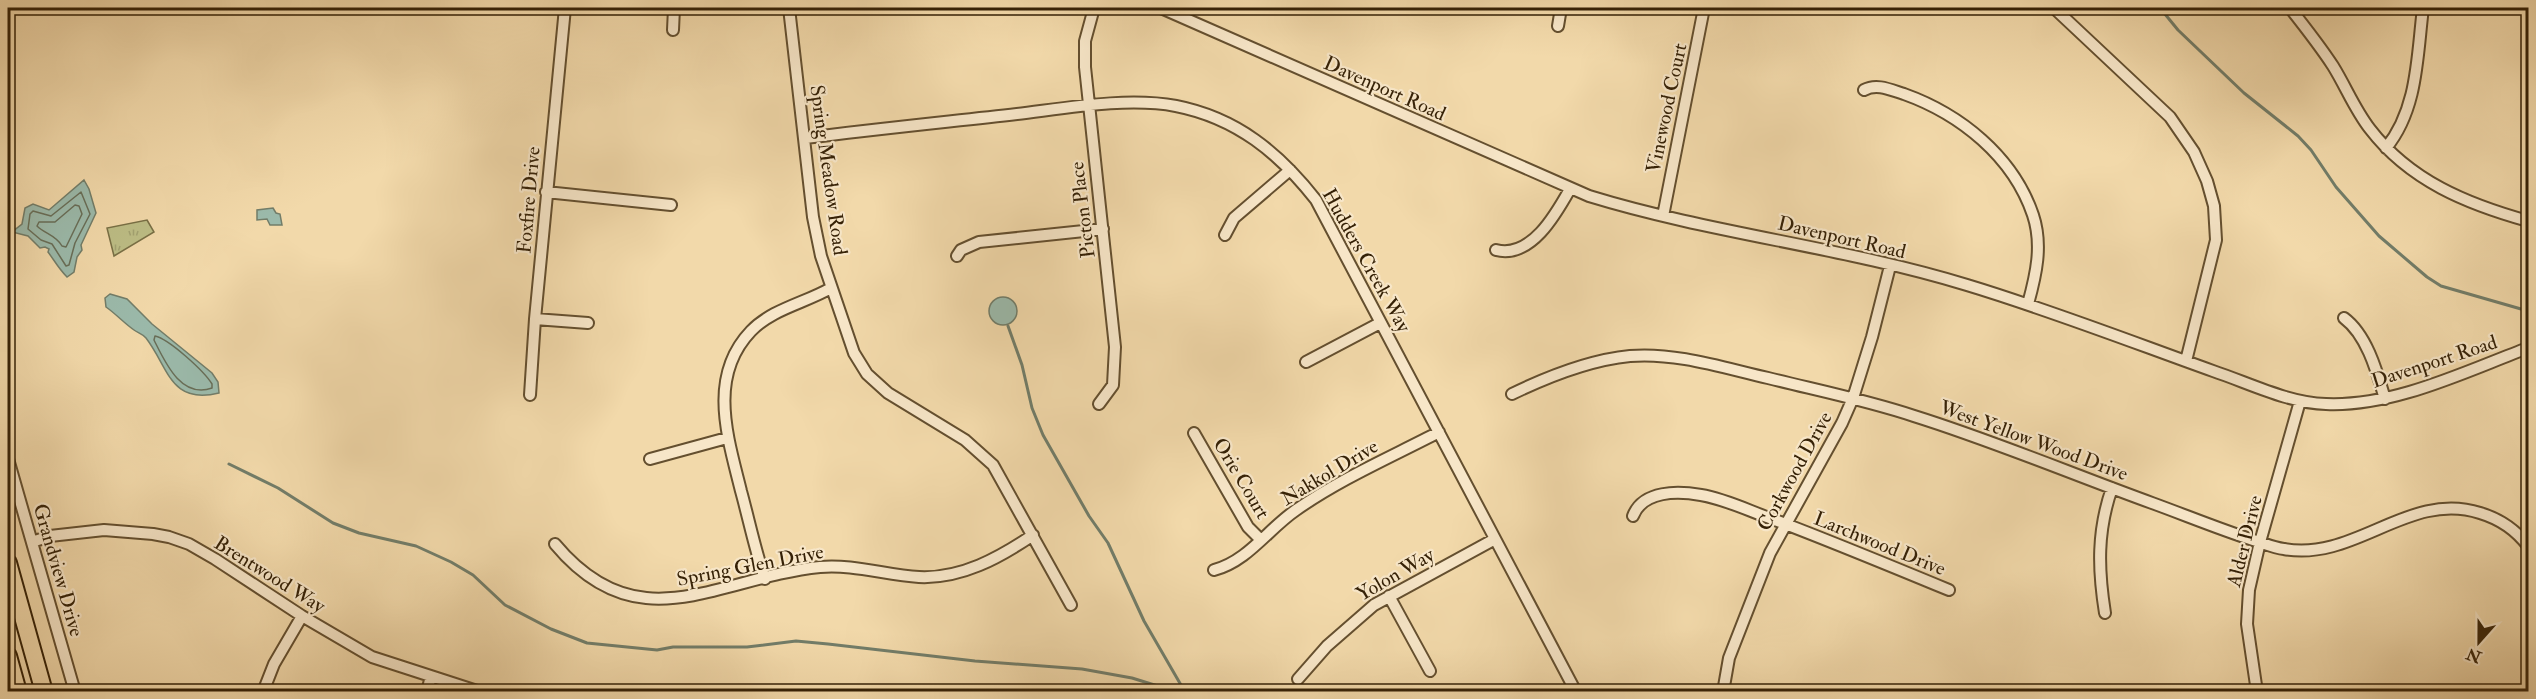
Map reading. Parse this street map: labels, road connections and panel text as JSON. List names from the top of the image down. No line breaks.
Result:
{"streets":{"street":["Davenport Road","Vinewood Court","Spring Meadow Road","Foxfire Drive","Picton Place","Hudders Creek Way","West Yellow Wood Drive","Corkwood Drive","Nakkol Drive","Orie Court","Alder Drive","Larchwood Drive","Spring Glen Drive","Grandview Drive","Brentwood Way","Yolon Way"]},"crossings":[["Davenport Road","Vinewood Court"],["Davenport Road","Corkwood Drive"],["Davenport Road","Alder Drive"],["Spring Meadow Road","Hudders Creek Way"],["Spring Meadow Road","Spring Glen Drive"],["Picton Place","Hudders Creek Way"],["Hudders Creek Way","Nakkol Drive"],["Hudders Creek Way","Yolon Way"],["West Yellow Wood Drive","Corkwood Drive"],["West Yellow Wood Drive","Alder Drive"],["Corkwood Drive","Larchwood Drive"],["Nakkol Drive","Orie Court"],["Grandview Drive","Brentwood Way"]],"north":"bottom"}
